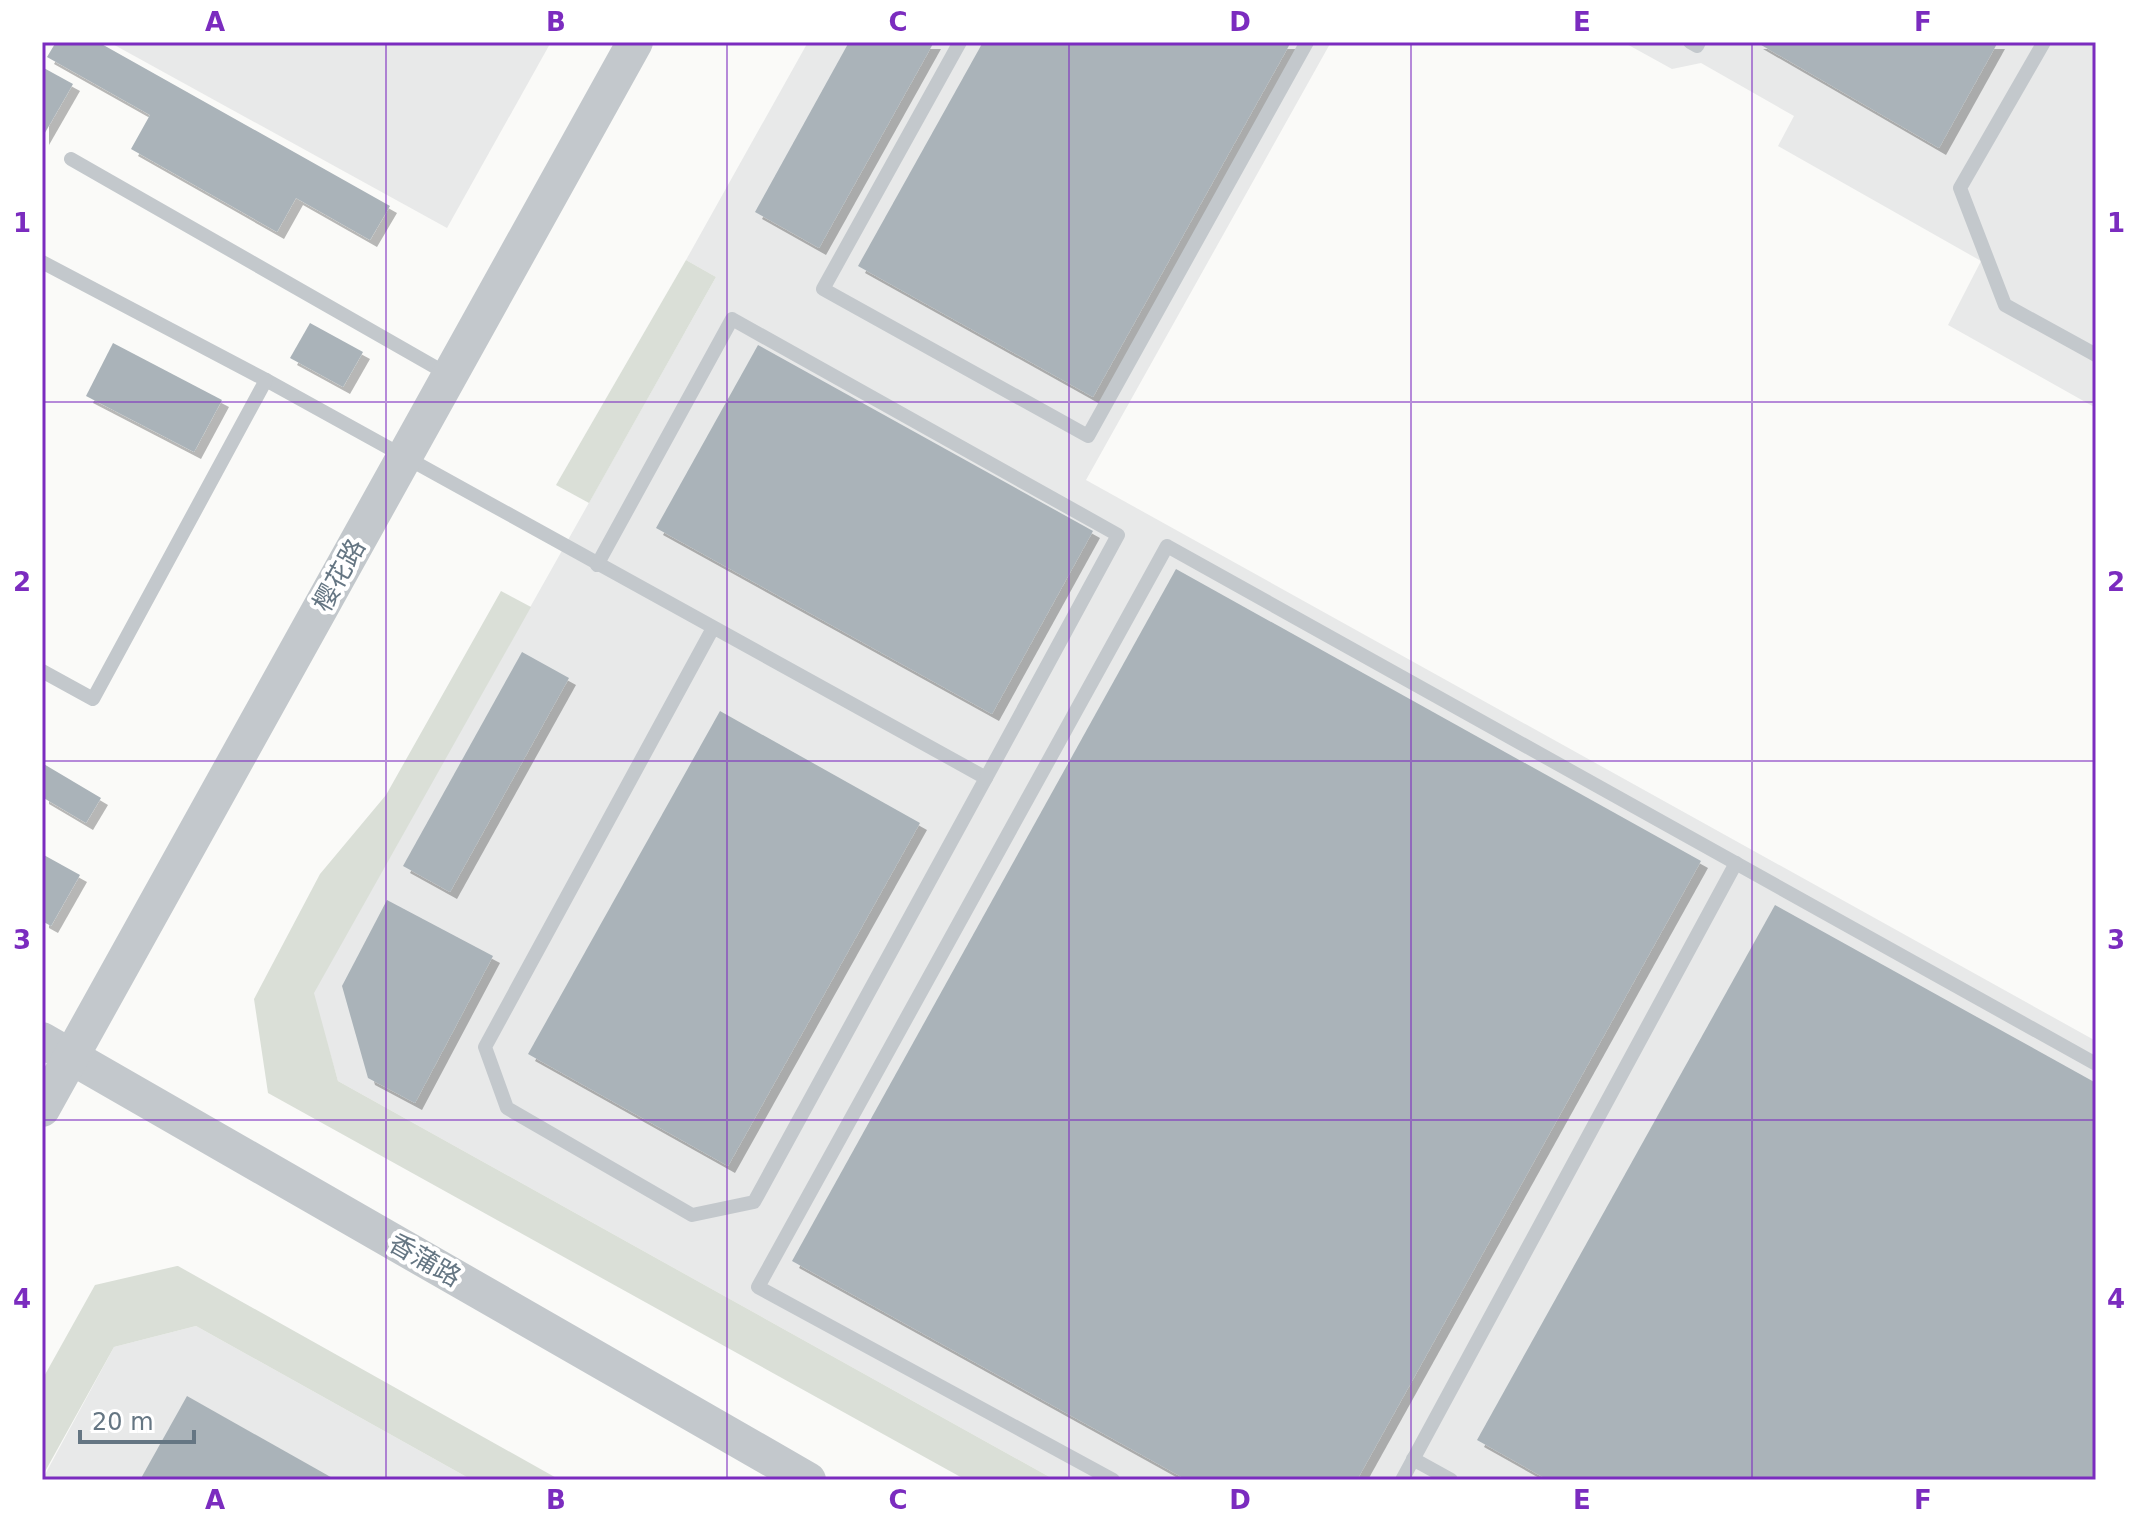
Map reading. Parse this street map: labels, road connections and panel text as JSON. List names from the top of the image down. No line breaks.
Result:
{"streets":{"street":["樱花路","香蒲路"]},"crossings":[["樱花路","香蒲路"]],"scale_bar":"20 m","grid":{"columns":["A","B","C","D","E","F"],"rows":["1","2","3","4"]}}
